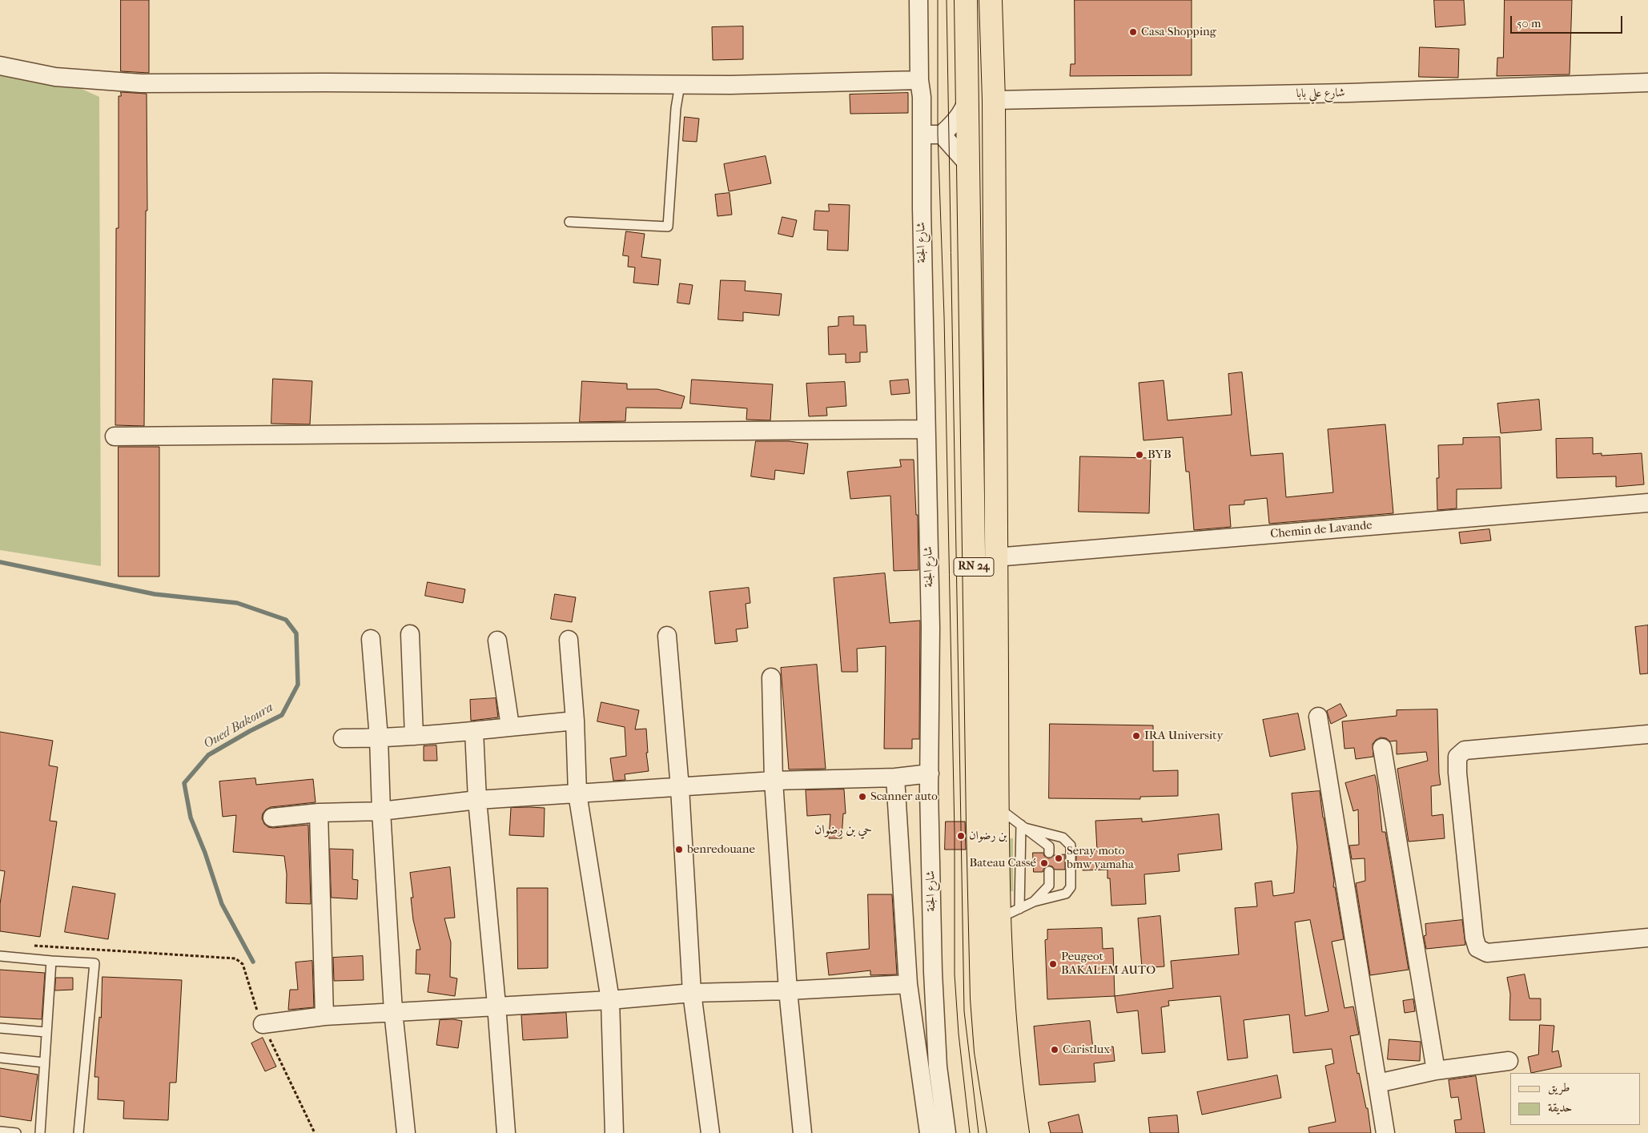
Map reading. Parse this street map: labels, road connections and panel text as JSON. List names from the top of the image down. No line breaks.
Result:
{"streets":{"main road":["RN 24"],"street":["شارع علي بابا","شارع الجنة","Chemin de Lavande"]},"crossings":[["شارع علي بابا","RN 24"],["Chemin de Lavande","RN 24"]],"districts":["حي بن رضوان"],"water":["Oued Bakoura"],"places":["Casa Shopping","BYB","IRA University","Scanner auto","بن رضوان","benredouane","Seray moto bmw yamaha","Bateau Cassé","Peugeot BAKALEM AUTO","Caristlux"],"legend":["طريق","حديقة"],"scale_bar":"50 m"}
